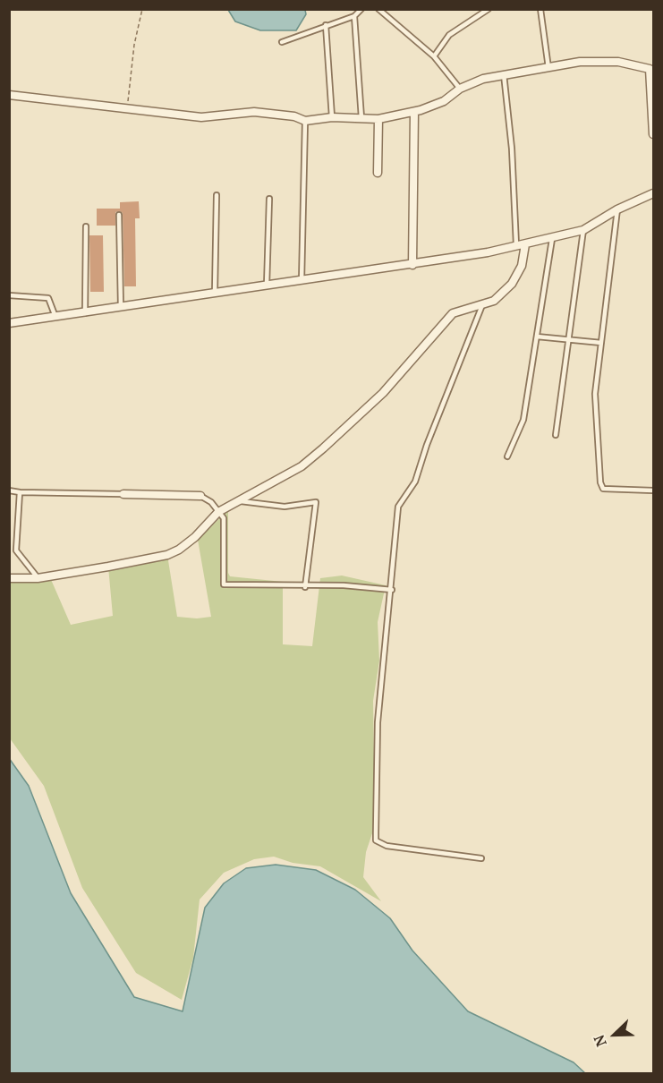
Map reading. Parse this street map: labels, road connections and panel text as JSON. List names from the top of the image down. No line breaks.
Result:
{"north":"bottom left"}
